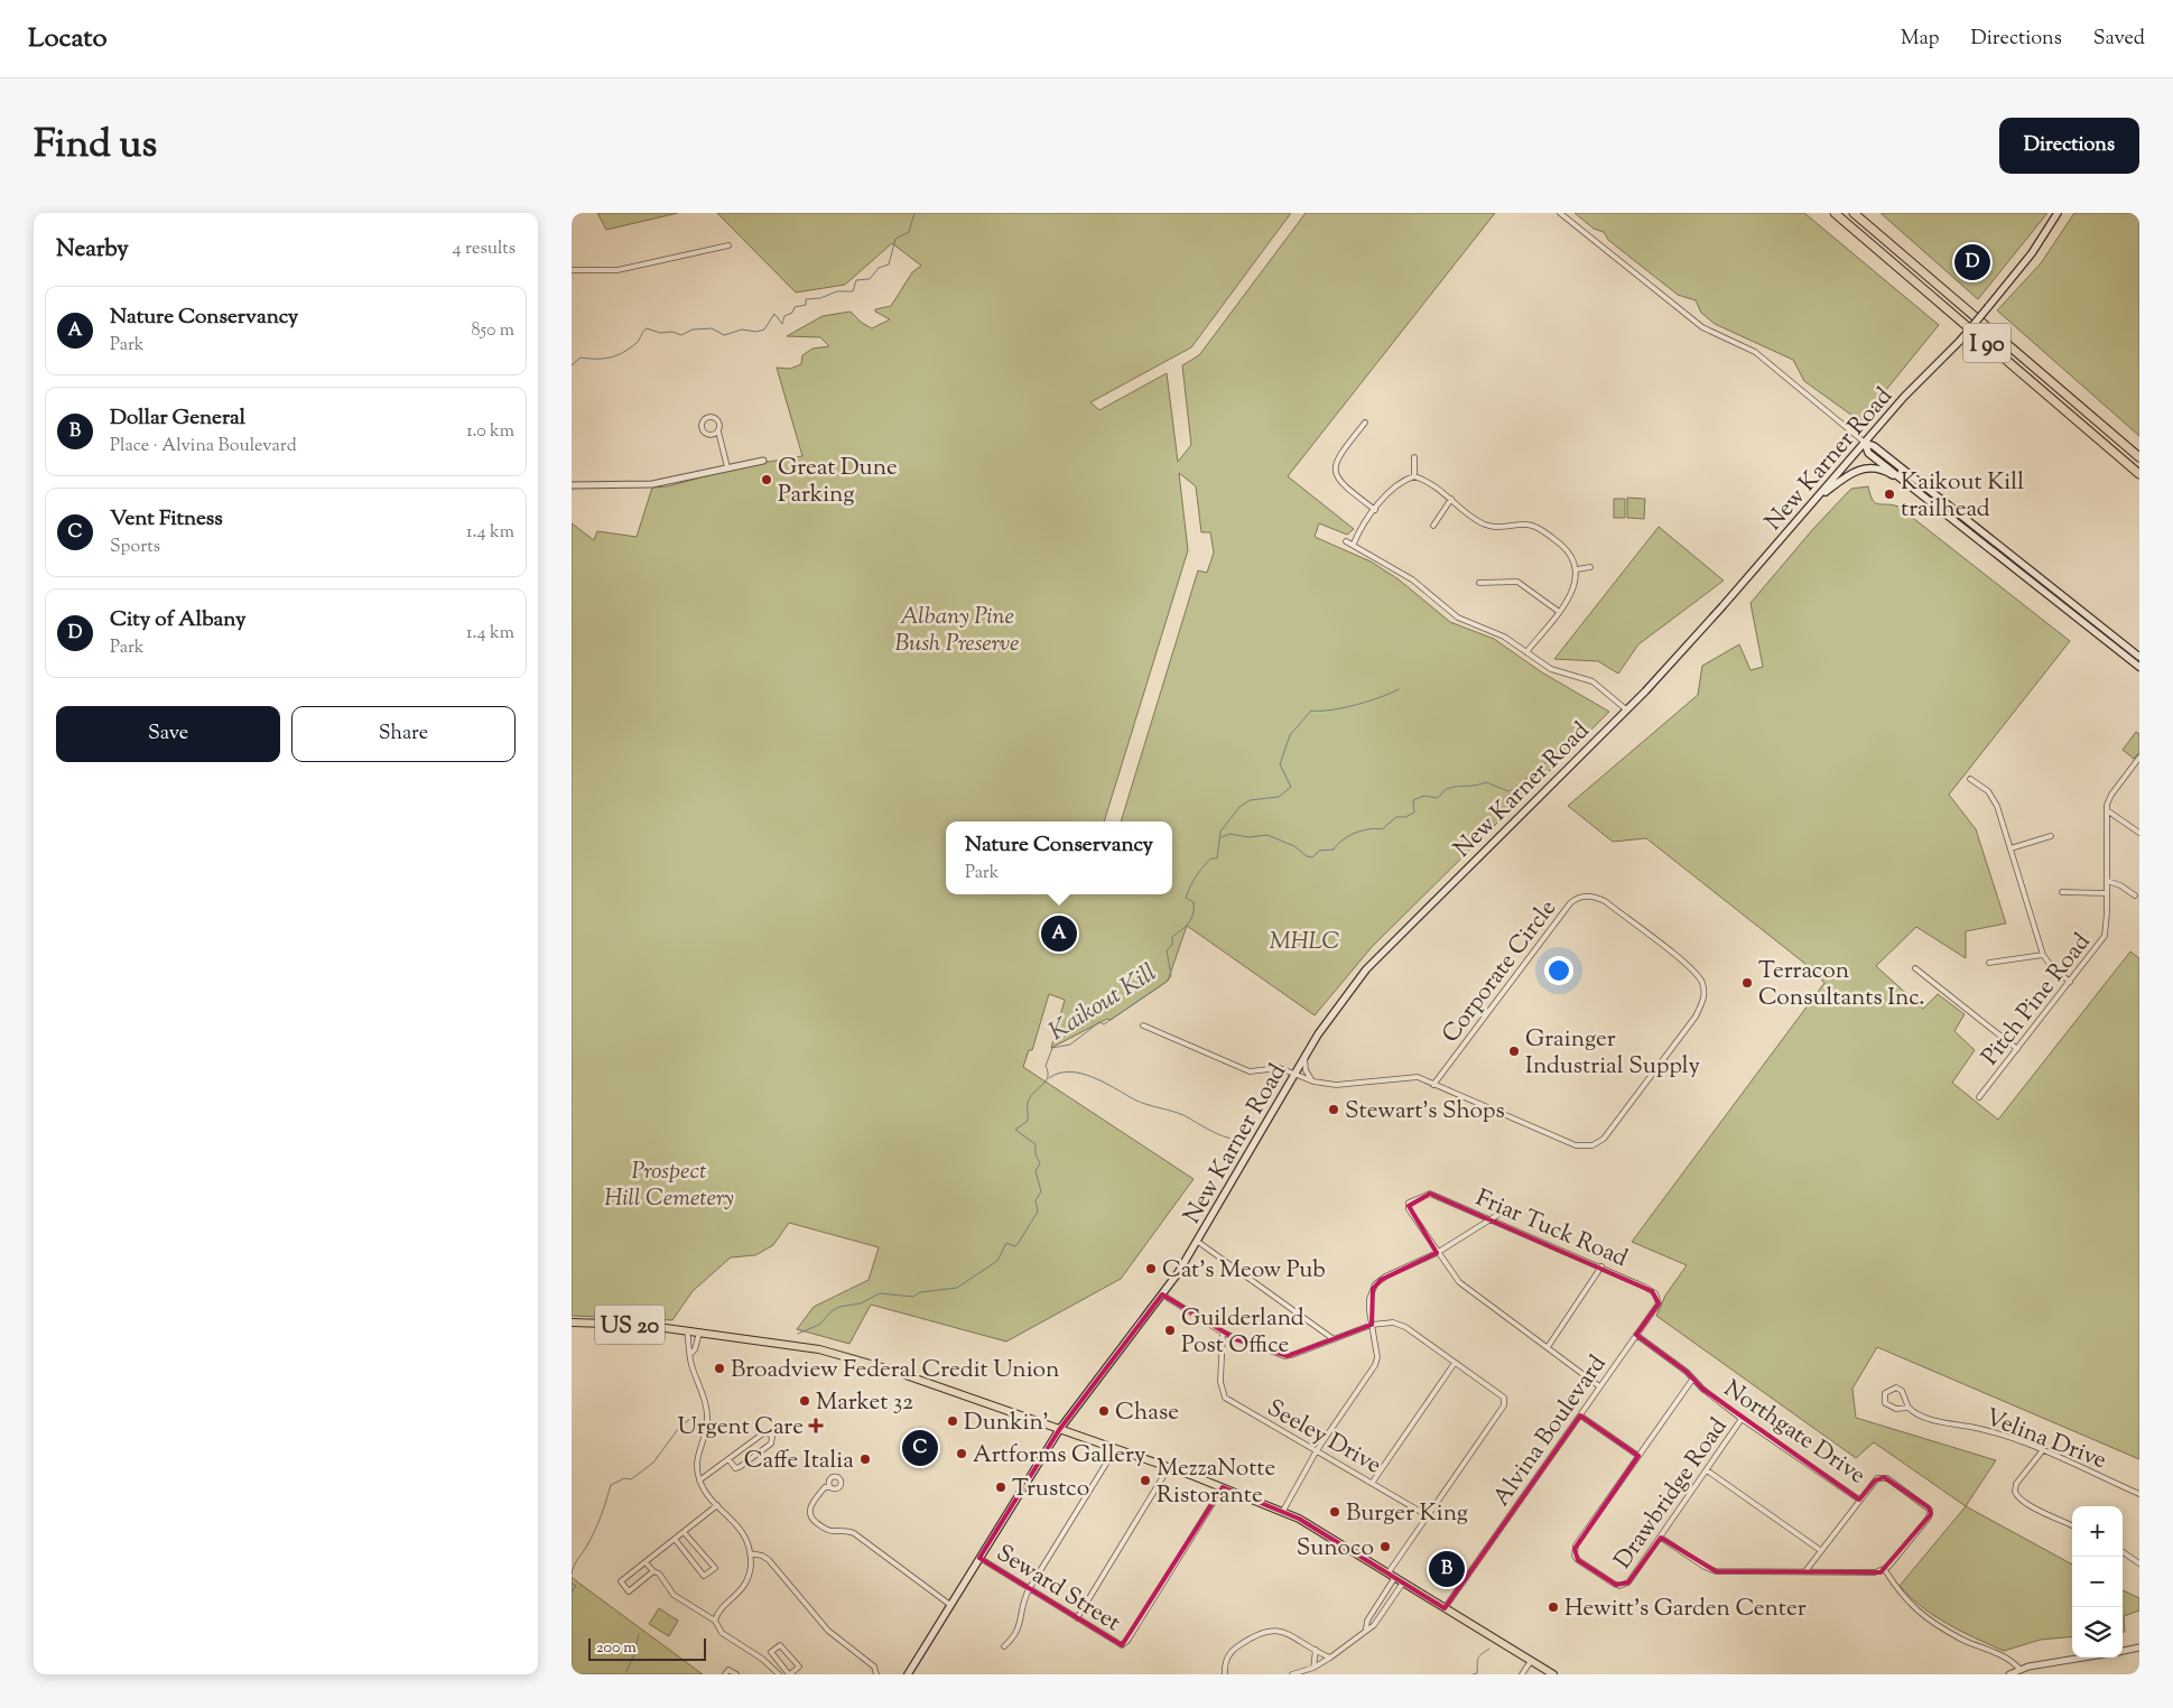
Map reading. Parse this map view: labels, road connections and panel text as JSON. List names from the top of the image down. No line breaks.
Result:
{"streets":{"highway":["I 90"],"main road":["New Karner Road","US 20"],"street":["Corporate Circle","Pitch Pine Road","Friar Tuck Road","Alvina Boulevard","Northgate Drive","Seeley Drive","Velina Drive","Drawbridge Road","Seward Street"]},"crossings":[["New Karner Road","Corporate Circle"],["New Karner Road","US 20"],["New Karner Road","Seward Street"],["Friar Tuck Road","Alvina Boulevard"],["US 20","Alvina Boulevard"],["US 20","Seward Street"],["Alvina Boulevard","Northgate Drive"],["Northgate Drive","Drawbridge Road"]],"water":["Kaikout Kill"],"parks":["Albany Pine Bush Preserve","MHLC","Prospect Hill Cemetery"],"places":{"other":["Great Dune Parking","Kaikout Kill trailhead","Terracon Consultants Inc.","Grainger Industrial Supply","Stewart's Shops","Cat's Meow Pub","Guilderland Post Office","Broadview Federal Credit Union","Market 32","Chase","Dunkin'","Artforms Gallery","Caffe Italia","MezzaNotte Ristorante","Trustco","Burger King","Sunoco","Hewitt's Garden Center"],"health":["Urgent Care"]},"scale_bar":"200 m","page":{"header":"Locato","nav":["Map","Directions","Saved"],"title":"Find us","buttons":["Directions",["Save","Share"]],"heading":["Nearby","4 results"],"pins":["D","A","C","B"],"list":[{"mark":"A","name":"Nature Conservancy","note":"Park","value":"850 m"},{"mark":"B","name":"Dollar General","note":"Place · Alvina Boulevard","value":"1.0 km"},{"mark":"C","name":"Vent Fitness","note":"Sports","value":"1.4 km"},{"mark":"D","name":"City of Albany","note":"Park","value":"1.4 km"}],"popup":["Nature Conservancy","Park"],"map_buttons":["+","−"],"scale":"200 m"}}
